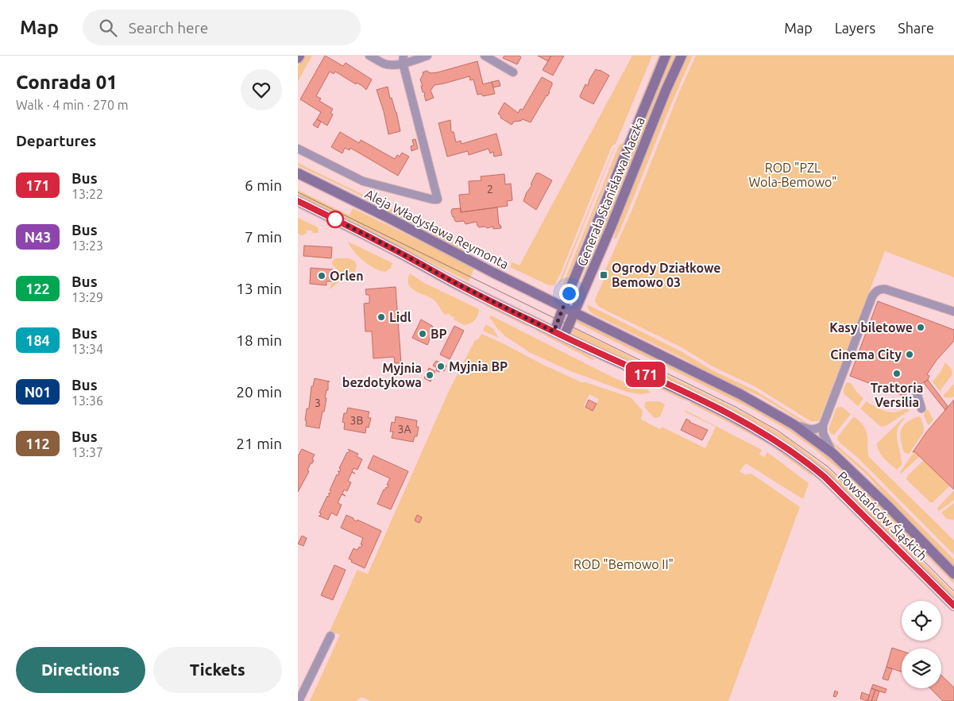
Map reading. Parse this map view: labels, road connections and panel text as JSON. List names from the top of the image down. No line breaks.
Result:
{"streets":{"main road":["Generała Stanisława Maczka","Aleja Władysława Reymonta","Powstańców Śląskich"]},"crossings":[["Generała Stanisława Maczka","Aleja Władysława Reymonta"],["Generała Stanisława Maczka","Powstańców Śląskich"],["Aleja Władysława Reymonta","Powstańców Śląskich"]],"parks":["ROD \"PZL Wola-Bemowo\"","ROD \"Bemowo II\""],"places":{"transit":["Ogrody Działkowe Bemowo 03"],"other":["Orlen","Lidl","Kasy biletowe","BP","Cinema City","Myjnia BP","Trattoria Versilia","Myjnia bezdotykowa"]},"lines":["bus line 171"],"house_numbers":["2","3","3B","3A"],"page":{"header":"Map","search":"Search here","nav":["Map","Layers","Share"],"heading":[["Conrada 01","Walk · 4 min · 270 m"],"Departures"],"on_map":"171","list":[{"mark":"171","name":"Bus","note":"13:22","value":"6 min"},{"mark":"N43","name":"Bus","note":"13:23","value":"7 min"},{"mark":"122","name":"Bus","note":"13:29","value":"13 min"},{"mark":"184","name":"Bus","note":"13:34","value":"18 min"},{"mark":"N01","name":"Bus","note":"13:36","value":"20 min"},{"mark":"112","name":"Bus","note":"13:37","value":"21 min"}],"buttons":["Directions","Tickets"]}}
